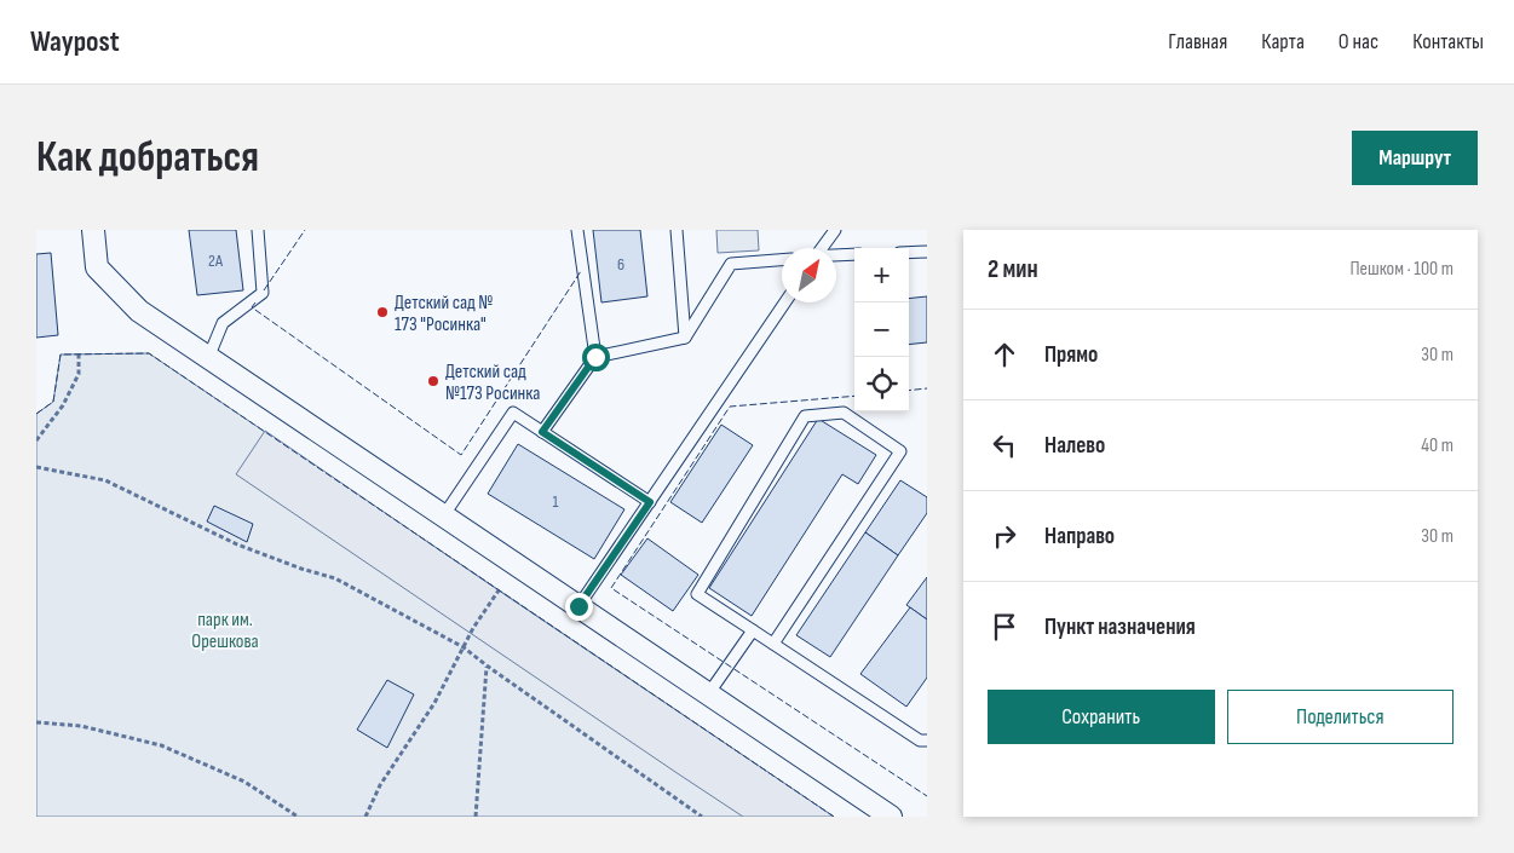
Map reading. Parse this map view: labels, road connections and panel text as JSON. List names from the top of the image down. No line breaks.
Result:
{"parks":["парк им. Орешкова"],"places":["Детский сад № 173 \"Росинка\"","Детский сад №173 Росинка"],"house_numbers":["2А","6","1"],"north":"top right","page":{"header":"Waypost","nav":["Главная","Карта","О нас","Контакты"],"buttons":["Маршрут",["Сохранить","Поделиться"]],"title":"Как добраться","heading":["2 мин","Пешком · 100 m"],"map_buttons":["+","−"],"list":[["Прямо","30 m"],["Налево","40 m"],["Направо","30 m"],"Пункт назначения"]}}
